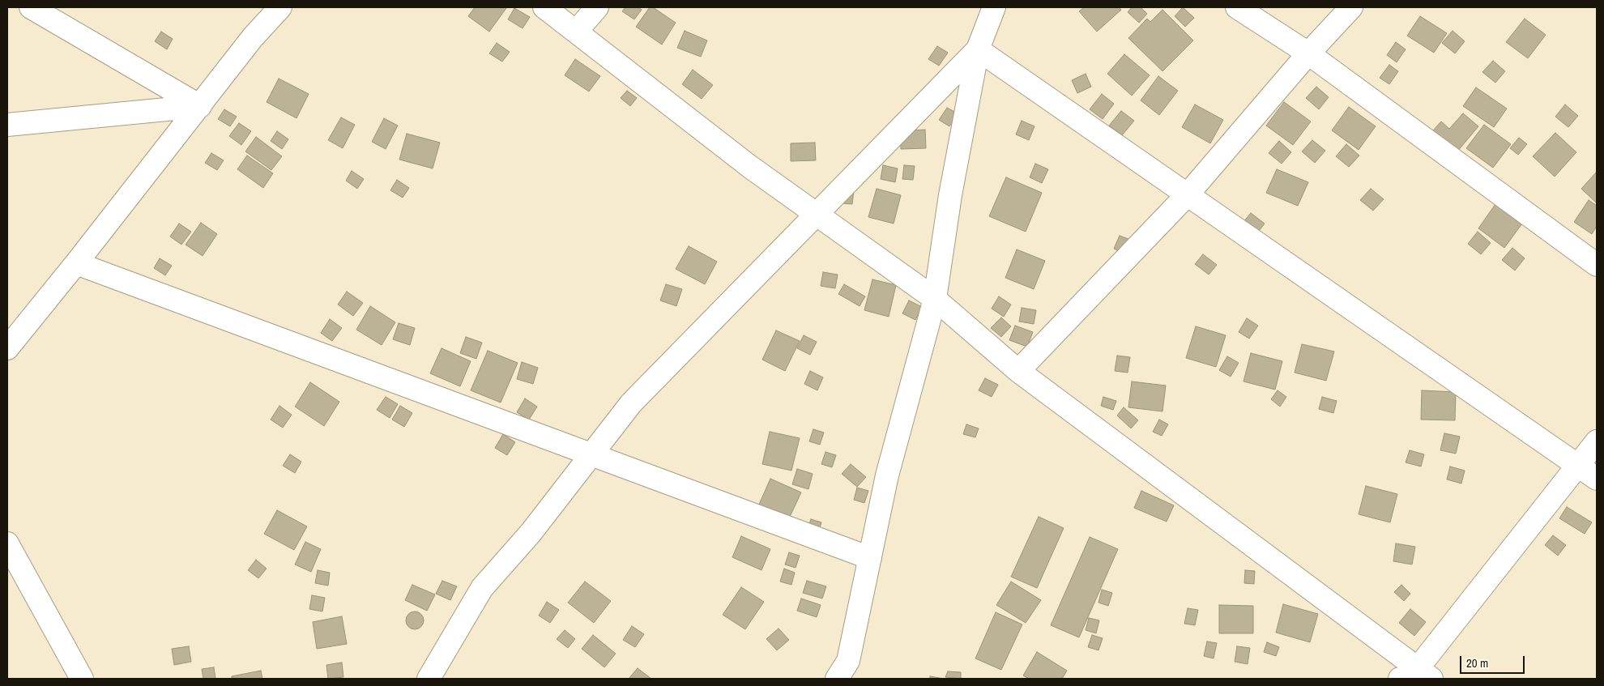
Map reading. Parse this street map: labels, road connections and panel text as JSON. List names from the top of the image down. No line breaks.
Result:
{"scale_bar":"20 m"}
